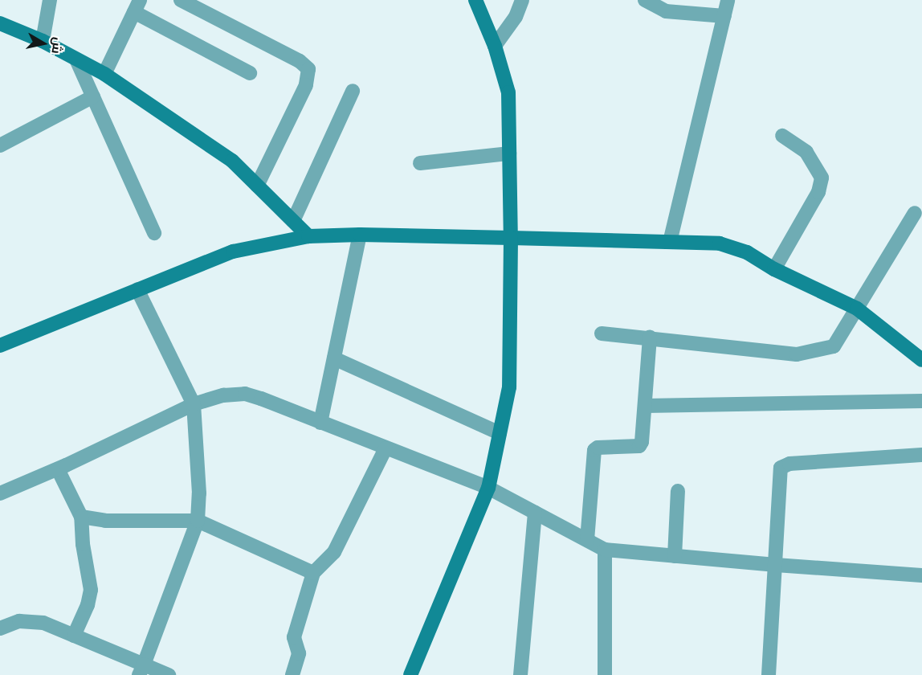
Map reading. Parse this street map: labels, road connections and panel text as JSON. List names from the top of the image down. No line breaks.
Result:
{"north":"right"}
